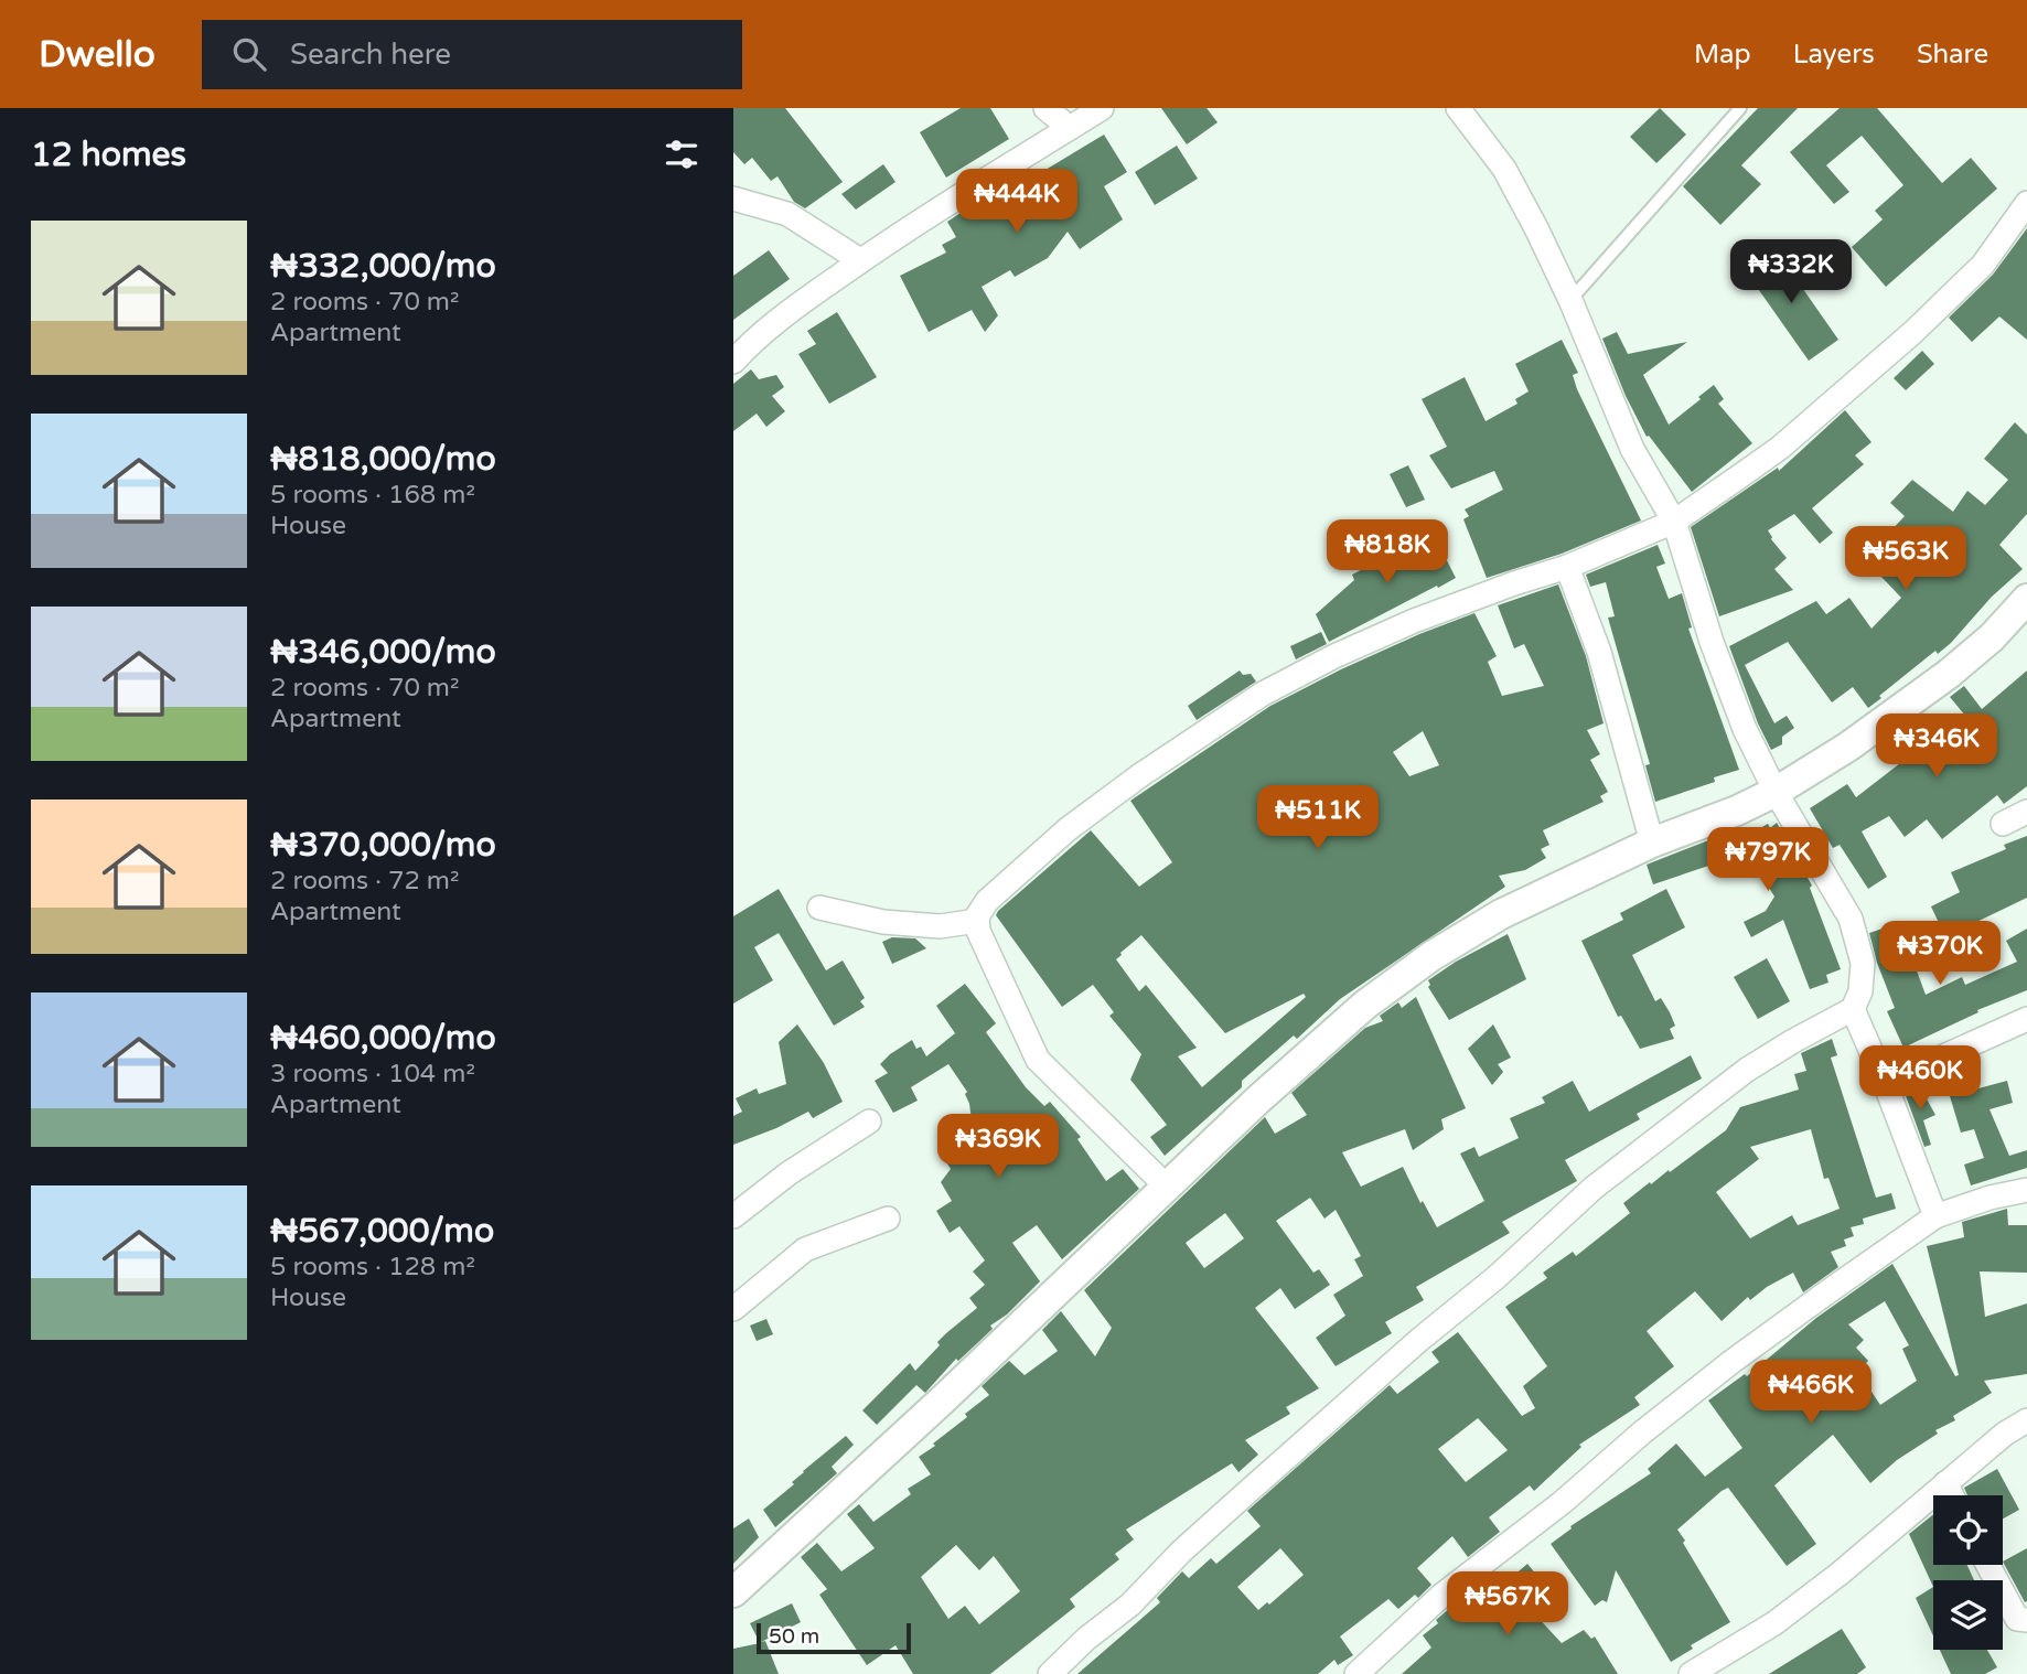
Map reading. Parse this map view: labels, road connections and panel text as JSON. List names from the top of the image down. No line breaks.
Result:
{"scale_bar":"50 m","page":{"header":"Dwello","search":"Search here","nav":["Map","Layers","Share"],"heading":"12 homes","price":["₦444K","₦332K","₦818K","₦563K","₦346K","₦511K","₦797K","₦370K","₦460K","₦369K","₦466K","₦567K"],"list":[{"name":"₦332,000/mo","note":"2 rooms · 70 m² · Apartment"},{"name":"₦818,000/mo","note":"5 rooms · 168 m² · House"},{"name":"₦346,000/mo","note":"2 rooms · 70 m² · Apartment"},{"name":"₦370,000/mo","note":"2 rooms · 72 m² · Apartment"},{"name":"₦460,000/mo","note":"3 rooms · 104 m² · Apartment"},{"name":"₦567,000/mo","note":"5 rooms · 128 m² · House"}],"scale":"50 m"}}
